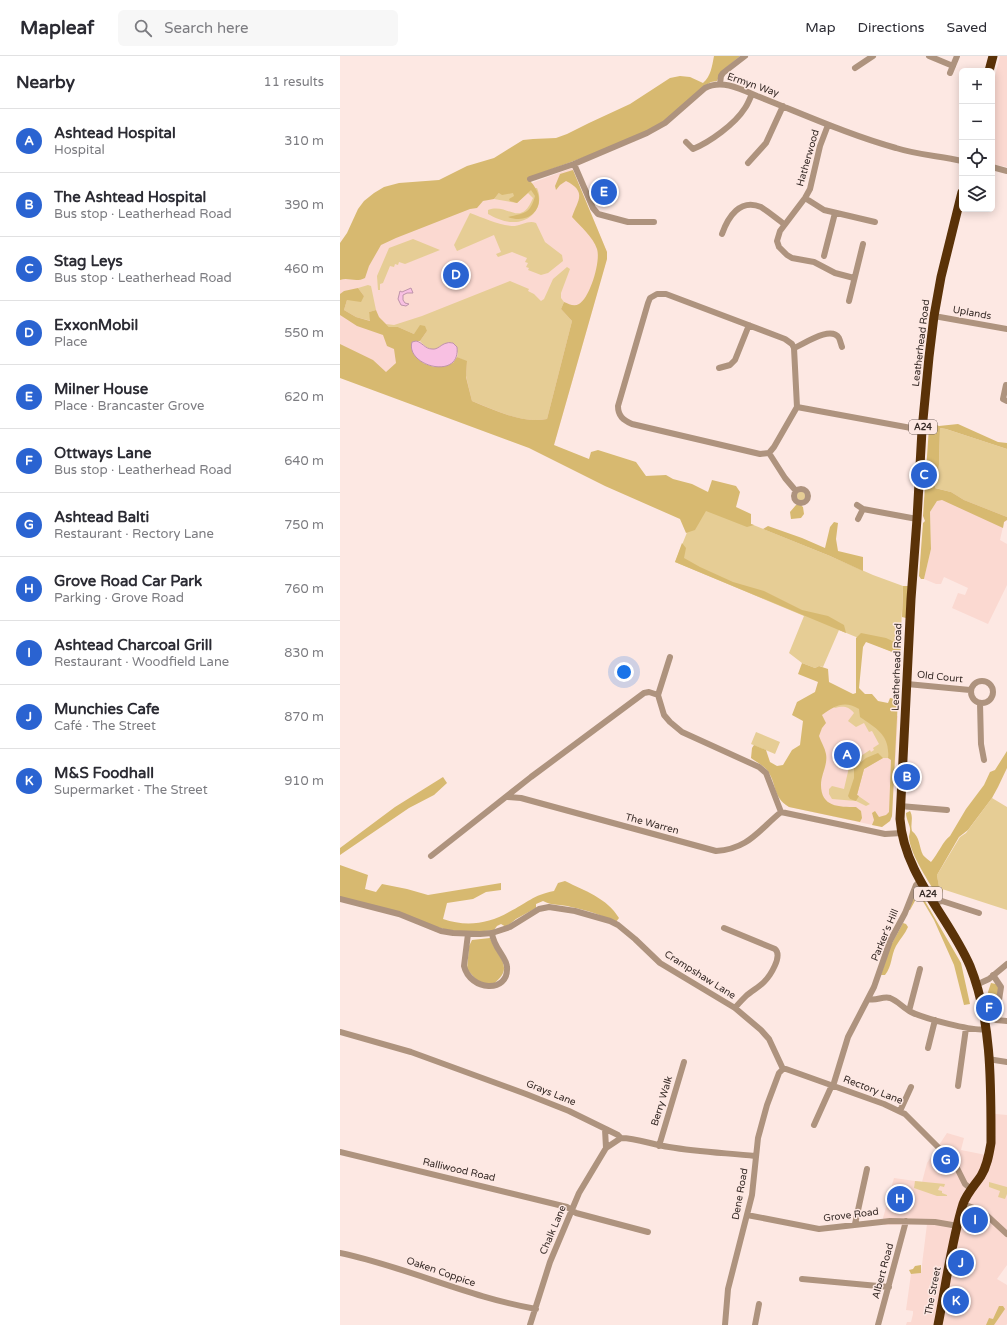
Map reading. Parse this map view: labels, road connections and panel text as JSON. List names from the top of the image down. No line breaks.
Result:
{"streets":{"highway":["Leatherhead Road","A24","The Street"],"street":["Ermyn Way","Hatherwood","Uplands","Old Court","The Warren","Parker's Hill","Crampshaw Lane","Rectory Lane","Grays Lane","Berry Walk","Ralliwood Road","Dene Road","Grove Road","Chalk Lane","Albert Road","Oaken Coppice"]},"crossings":[["Ermyn Way","Hatherwood"],["Uplands","Leatherhead Road"],["Leatherhead Road","Old Court"],["Leatherhead Road","Parker's Hill"],["Leatherhead Road","The Street"],["Parker's Hill","Rectory Lane"],["Crampshaw Lane","Rectory Lane"],["Crampshaw Lane","Dene Road"],["Rectory Lane","Dene Road"],["Rectory Lane","The Street"],["Grays Lane","Berry Walk"],["Grays Lane","Dene Road"],["Grays Lane","Chalk Lane"],["Ralliwood Road","Chalk Lane"],["Dene Road","Grove Road"],["Grove Road","Albert Road"],["Grove Road","The Street"],["Chalk Lane","Oaken Coppice"]],"page":{"header":"Mapleaf","search":"Search here","nav":["Map","Directions","Saved"],"heading":["Nearby","11 results"],"map_buttons":["+","−"],"list":[{"mark":"A","name":"Ashtead Hospital","note":"Hospital","value":"310 m"},{"mark":"B","name":"The Ashtead Hospital","note":"Bus stop · Leatherhead Road","value":"390 m"},{"mark":"C","name":"Stag Leys","note":"Bus stop · Leatherhead Road","value":"460 m"},{"mark":"D","name":"ExxonMobil","note":"Place","value":"550 m"},{"mark":"E","name":"Milner House","note":"Place · Brancaster Grove","value":"620 m"},{"mark":"F","name":"Ottways Lane","note":"Bus stop · Leatherhead Road","value":"640 m"},{"mark":"G","name":"Ashtead Balti","note":"Restaurant · Rectory Lane","value":"750 m"},{"mark":"H","name":"Grove Road Car Park","note":"Parking · Grove Road","value":"760 m"},{"mark":"I","name":"Ashtead Charcoal Grill","note":"Restaurant · Woodfield Lane","value":"830 m"},{"mark":"J","name":"Munchies Cafe","note":"Café · The Street","value":"870 m"},{"mark":"K","name":"M&S Foodhall","note":"Supermarket · The Street","value":"910 m"}],"pins":["E","D","C","A","B","F","G","H","I","J","K"]}}
